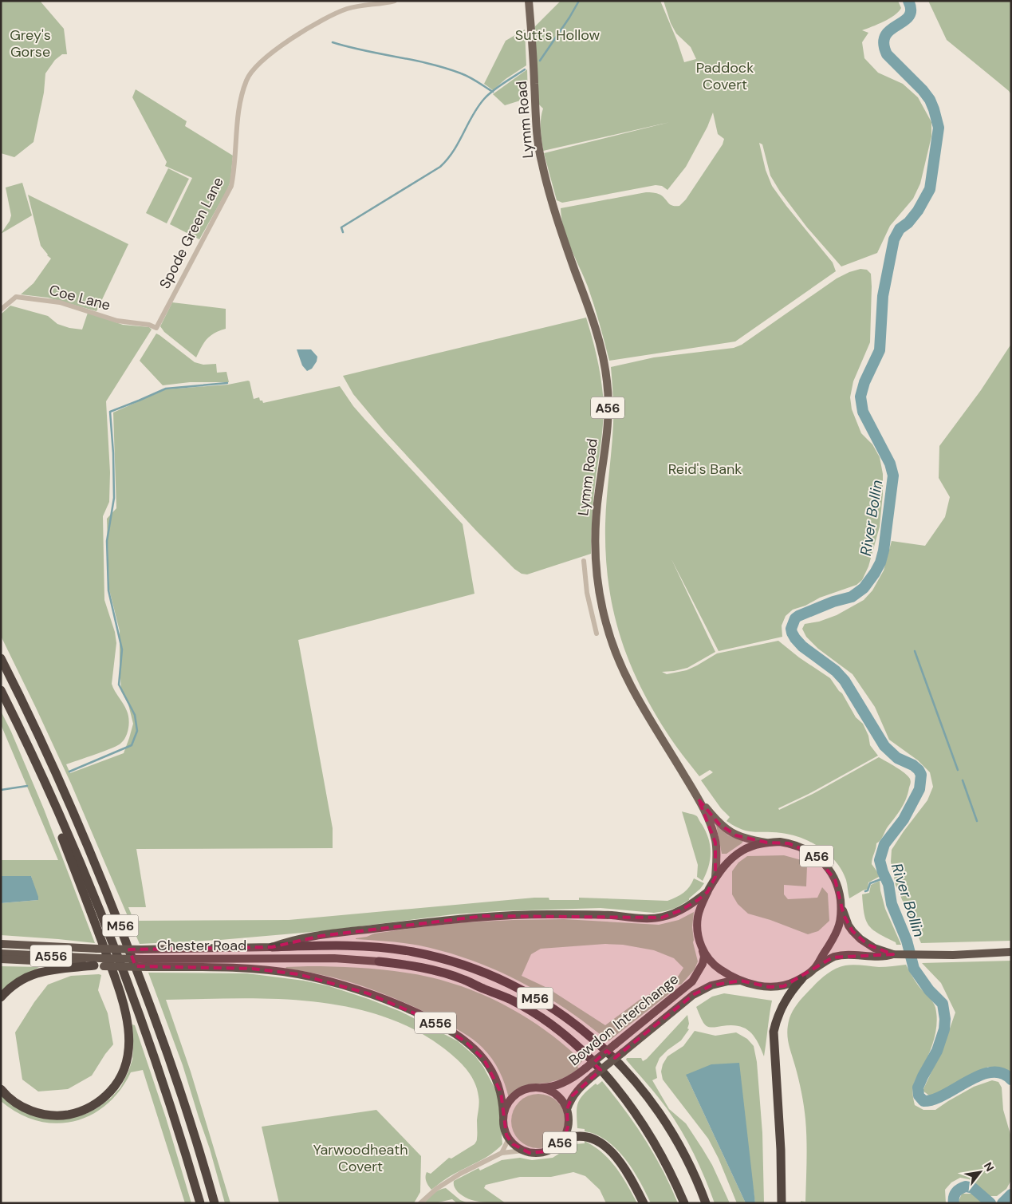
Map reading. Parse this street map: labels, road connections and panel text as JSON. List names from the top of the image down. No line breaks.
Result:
{"streets":{"highway":["A56","M56","Chester Road","A556","Bowdon Interchange"],"main road":["Lymm Road"],"street":["Spode Green Lane","Coe Lane"]},"crossings":[["Lymm Road","A56"],["Spode Green Lane","Coe Lane"],["A56","Chester Road"],["A56","A556"],["A56","Bowdon Interchange"],["M56","Chester Road"],["Chester Road","A556"],["A556","Bowdon Interchange"]],"water":["River Bollin"],"parks":["Grey's Gorse","Sutt's Hollow","Paddock Covert","Reid's Bank","Yarwoodheath Covert"],"north":"top right"}
